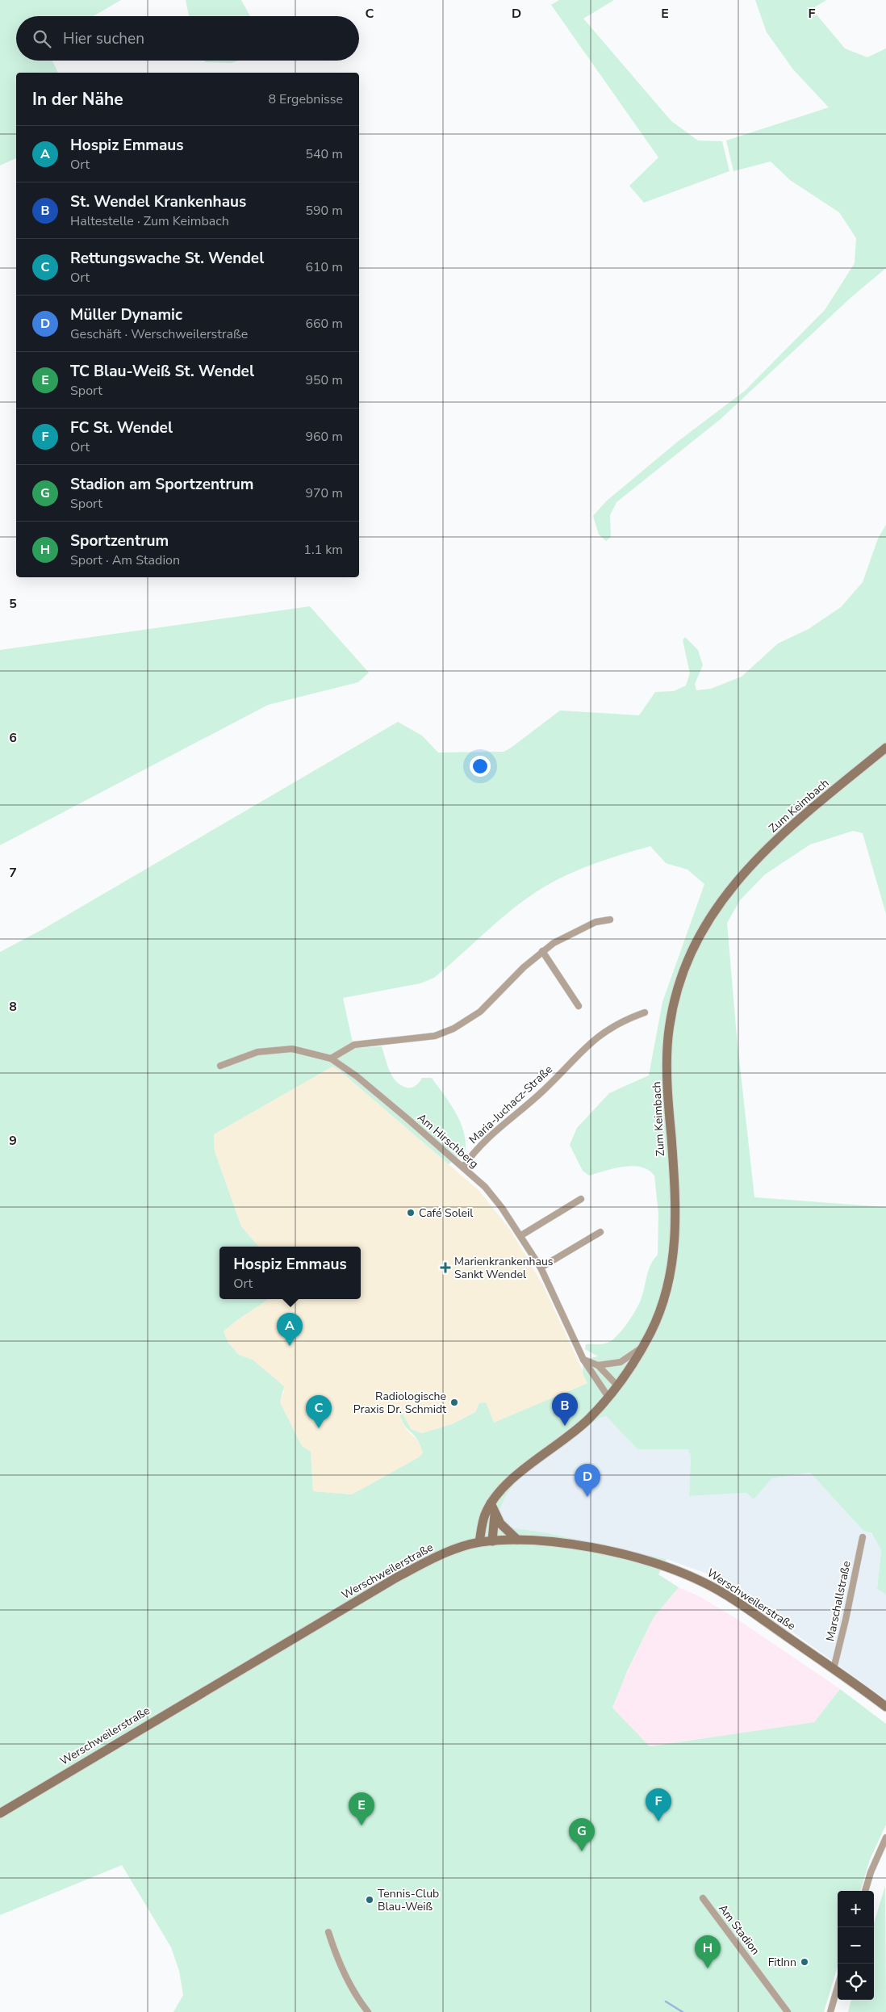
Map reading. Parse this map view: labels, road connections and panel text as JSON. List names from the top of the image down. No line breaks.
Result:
{"streets":{"street":["Zum Keimbach","Maria-Juchacz-Straße","Am Hirschberg","Werschweilerstraße","Marschallstraße","Am Stadion"]},"crossings":[["Zum Keimbach","Am Hirschberg"],["Zum Keimbach","Werschweilerstraße"],["Maria-Juchacz-Straße","Am Hirschberg"],["Werschweilerstraße","Marschallstraße"]],"places":{"other":["Café Soleil","Radiologische Praxis Dr. Schmidt","Tennis-Club Blau-Weiß","FitInn"],"health":["Marienkrankenhaus Sankt Wendel"]},"page":{"search":"Hier suchen","heading":["In der Nähe","8 Ergebnisse"],"list":[{"mark":"A","name":"Hospiz Emmaus","note":"Ort","value":"540 m"},{"mark":"B","name":"St. Wendel Krankenhaus","note":"Haltestelle · Zum Keimbach","value":"590 m"},{"mark":"C","name":"Rettungswache St. Wendel","note":"Ort","value":"610 m"},{"mark":"D","name":"Müller Dynamic","note":"Geschäft · Werschweilerstraße","value":"660 m"},{"mark":"E","name":"TC Blau-Weiß St. Wendel","note":"Sport","value":"950 m"},{"mark":"F","name":"FC St. Wendel","note":"Ort","value":"960 m"},{"mark":"G","name":"Stadion am Sportzentrum","note":"Sport","value":"970 m"},{"mark":"H","name":"Sportzentrum","note":"Sport · Am Stadion","value":"1.1 km"}],"popup":["Hospiz Emmaus","Ort"],"pins":["A","B","C","D","F","E","G","H"],"map_buttons":["+","−"]},"grid":{"columns":["C","D","E","F"],"rows":["5","6","7","8","9"]}}
